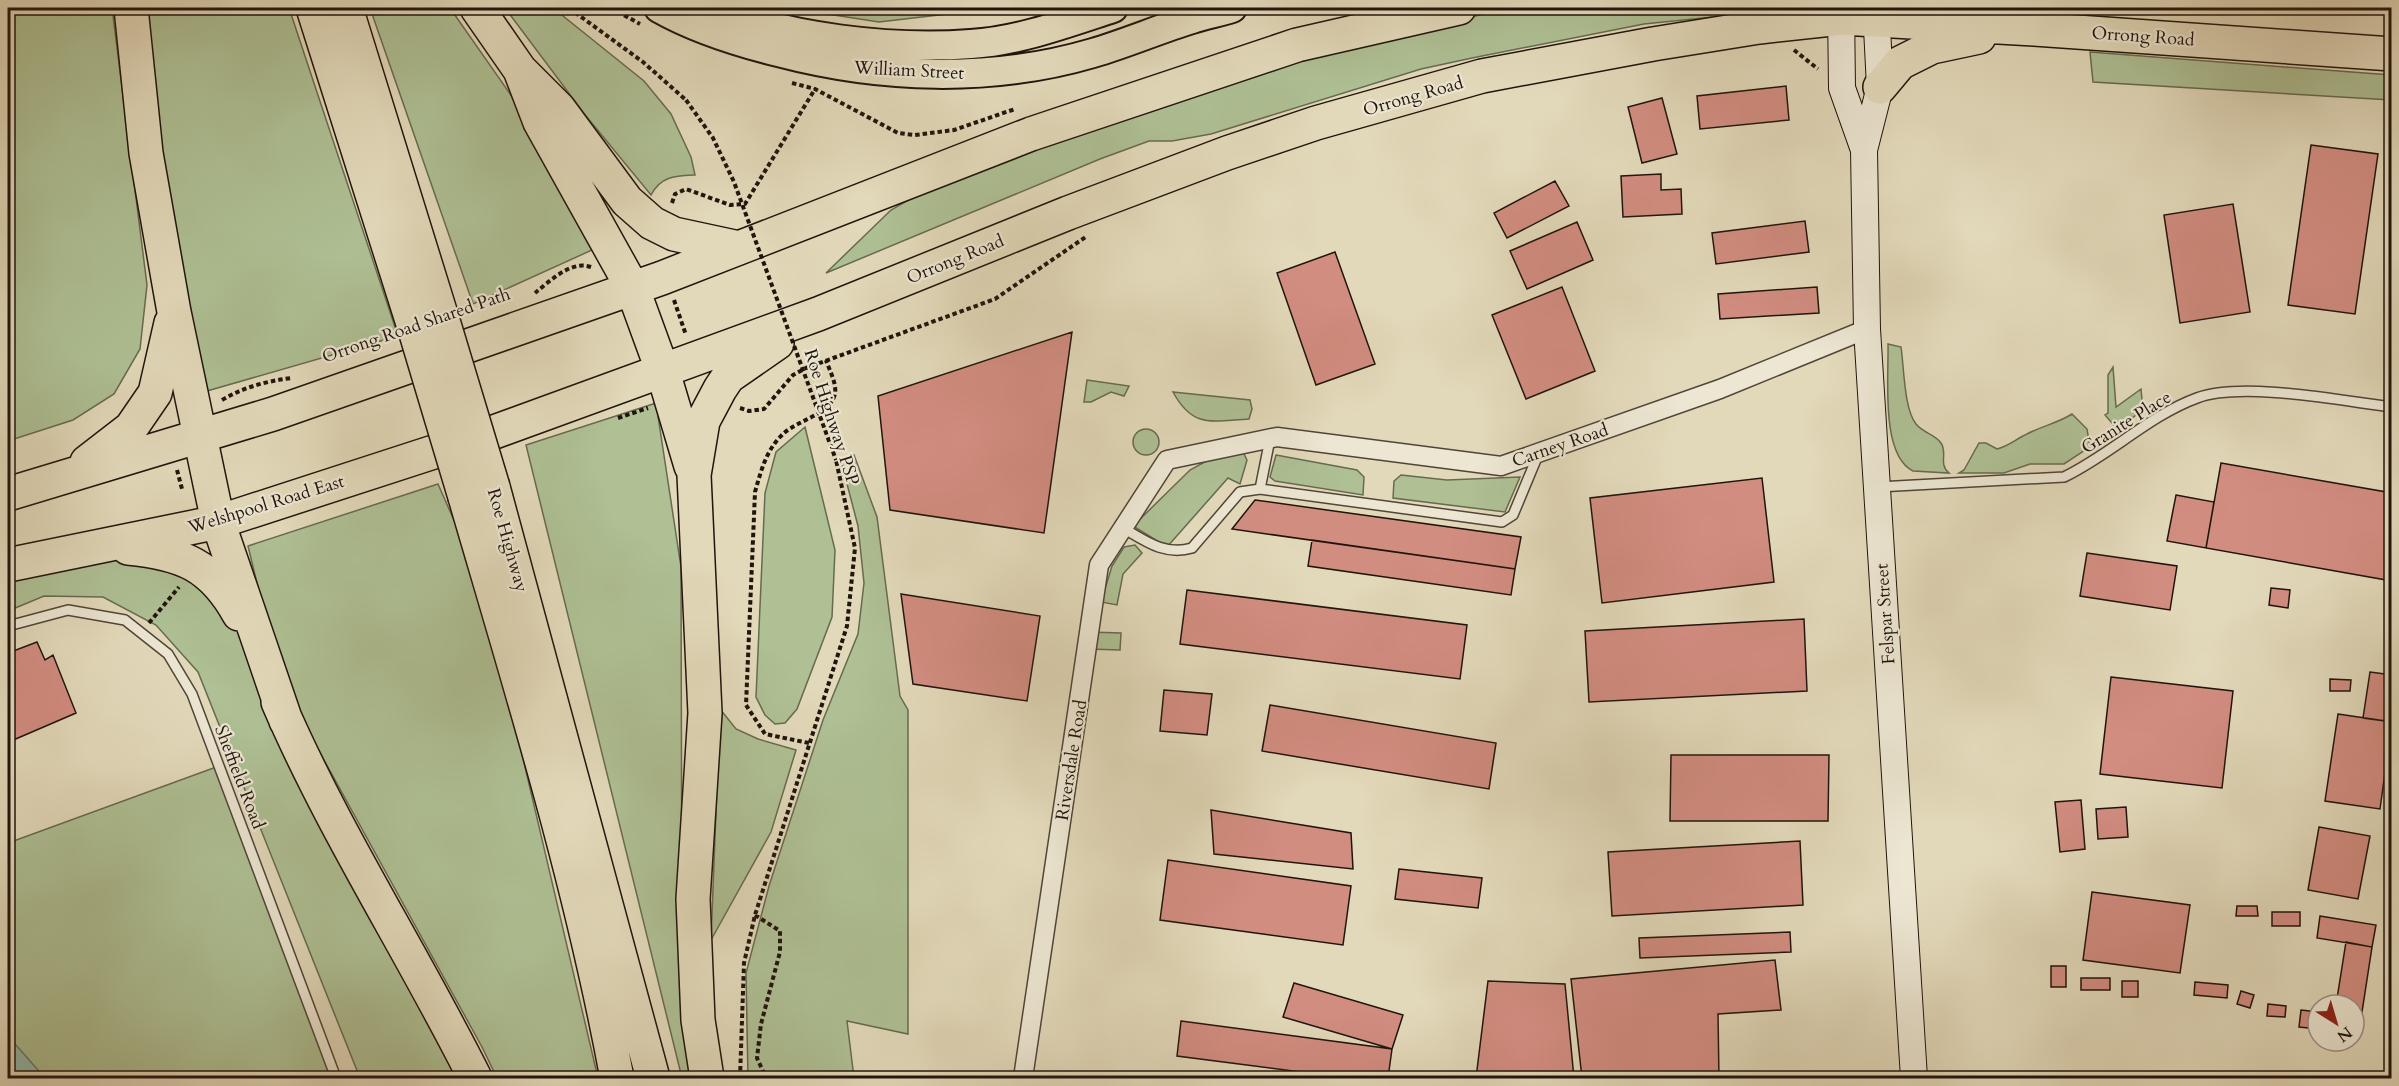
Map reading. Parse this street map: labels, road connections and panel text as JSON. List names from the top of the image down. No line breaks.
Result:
{"streets":{"highway":["Orrong Road","Welshpool Road East","Roe Highway"],"main road":["William Street"],"street":["Carney Road","Felspar Street","Riversdale Road"],"lane":["Granite Place","Sheffield Road"],"path":["Orrong Road Shared Path","Roe Highway PSP"]},"crossings":[["Orrong Road","Welshpool Road East"],["Orrong Road","Felspar Street"],["Granite Place","Felspar Street"],["Carney Road","Felspar Street"],["Carney Road","Riversdale Road"]],"north":"bottom right"}
